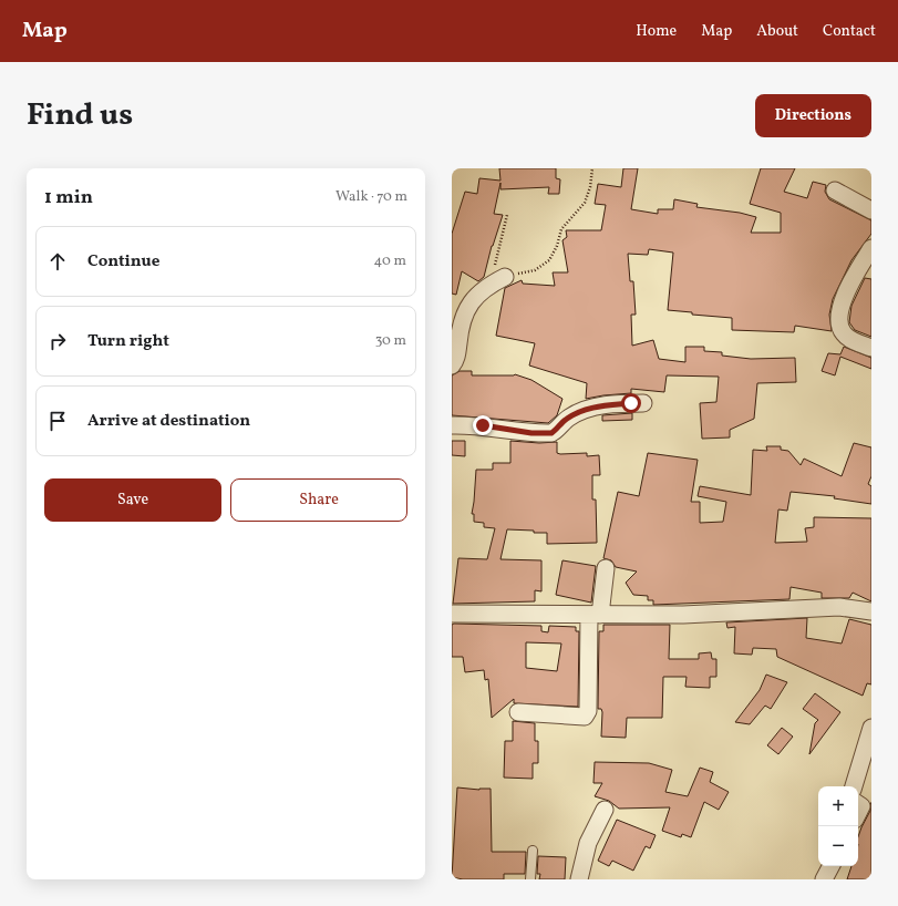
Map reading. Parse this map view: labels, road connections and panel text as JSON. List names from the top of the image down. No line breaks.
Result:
{"page":{"header":"Map","nav":["Home","Map","About","Contact"],"title":"Find us","buttons":["Directions",["Save","Share"]],"heading":["1 min","Walk · 70 m"],"list":[["Continue","40 m"],["Turn right","30 m"],"Arrive at destination"],"map_buttons":["+","−"]}}
